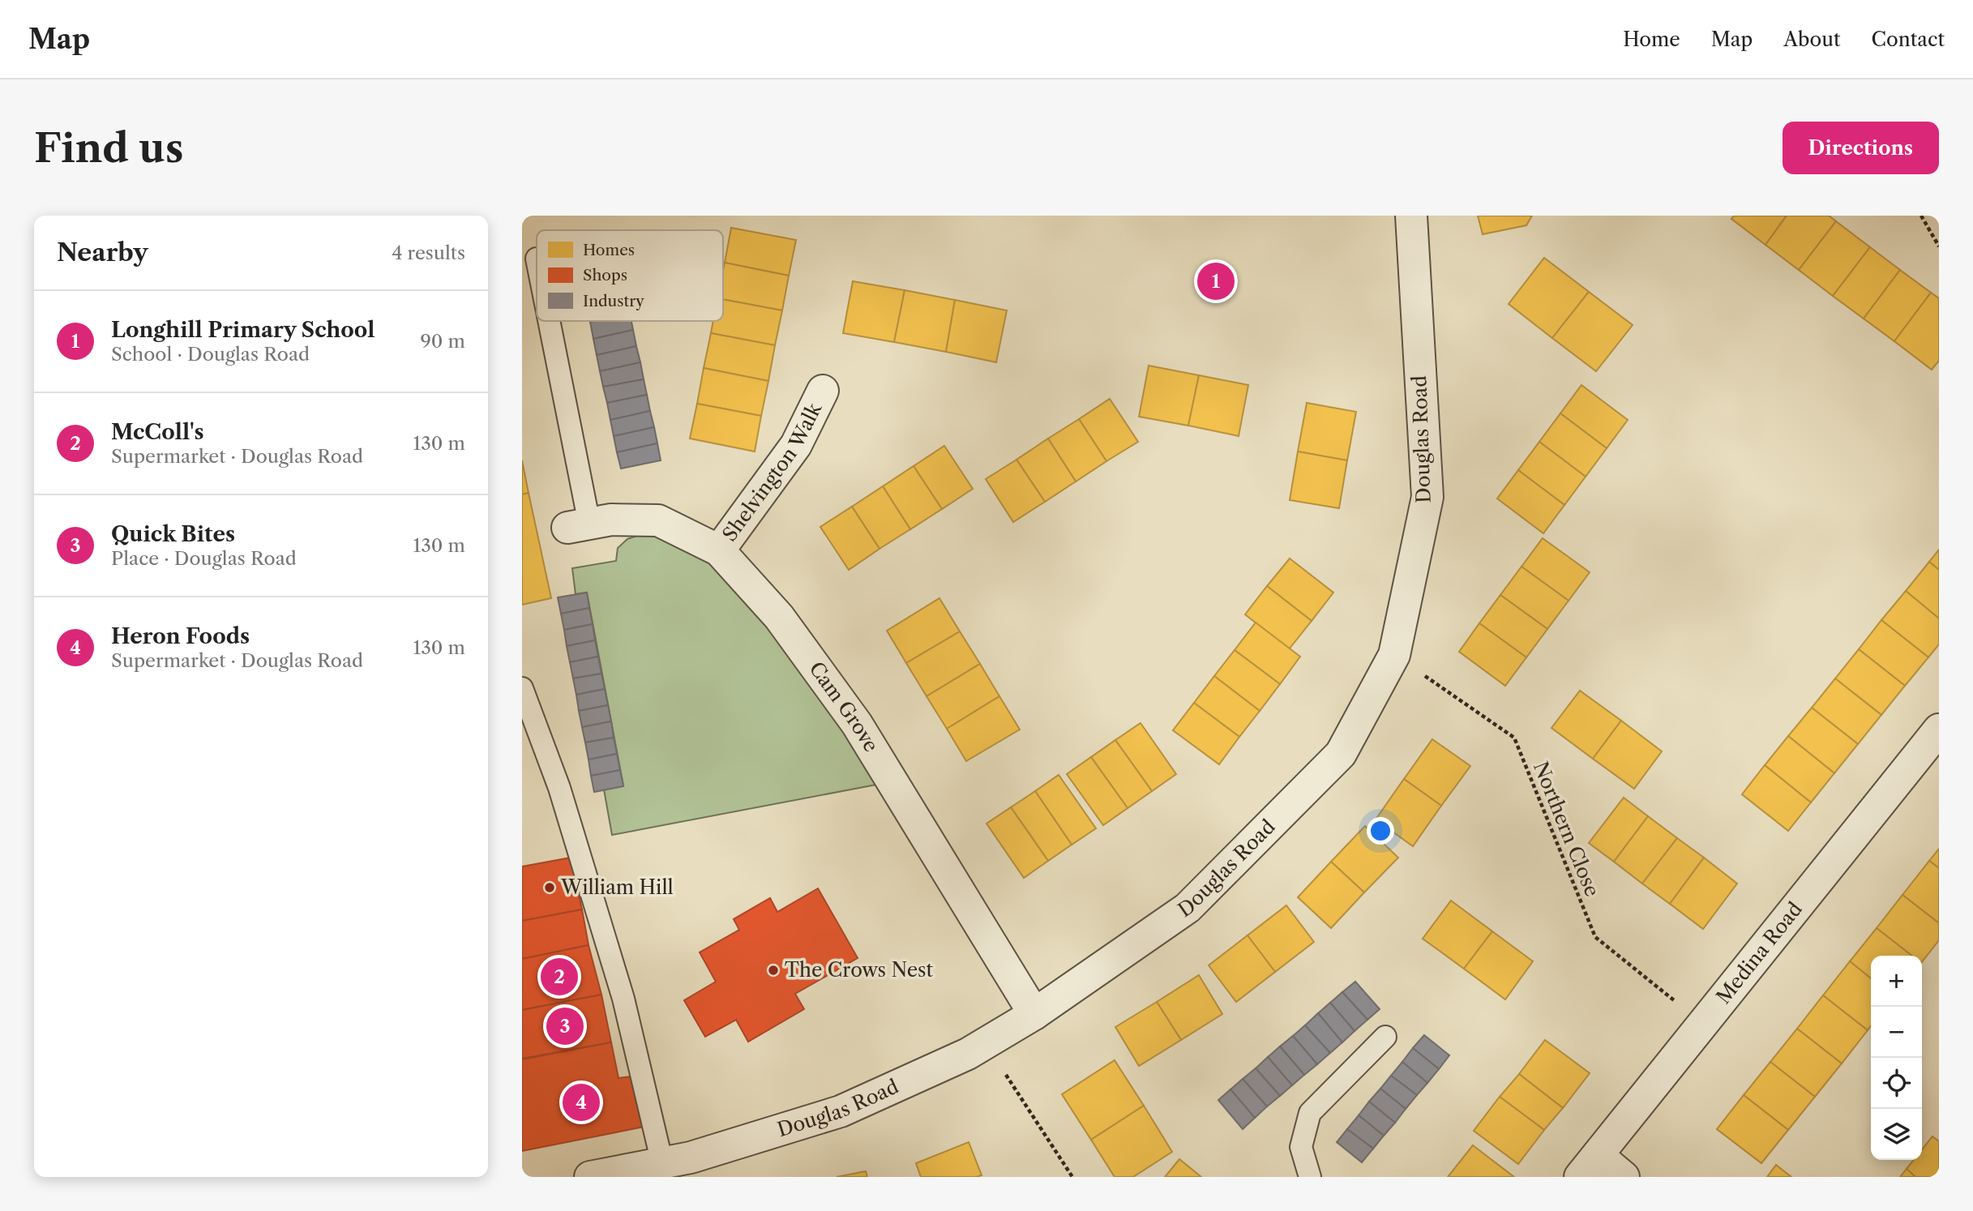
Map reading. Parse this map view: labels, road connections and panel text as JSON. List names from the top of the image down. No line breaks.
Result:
{"streets":{"street":["Douglas Road","Shelvington Walk","Cam Grove","Medina Road"],"path":["Northern Close"]},"crossings":[["Douglas Road","Cam Grove"],["Douglas Road","Northern Close"],["Shelvington Walk","Cam Grove"],["Northern Close","Medina Road"]],"places":["William Hill","The Crows Nest"],"legend":["Homes","Shops","Industry"],"page":{"header":"Map","nav":["Home","Map","About","Contact"],"buttons":"Directions","title":"Find us","heading":["Nearby","4 results"],"pins":["1","2","3","4"],"list":[{"mark":"1","name":"Longhill Primary School","note":"School · Douglas Road","value":"90 m"},{"mark":"2","name":"McColl's","note":"Supermarket · Douglas Road","value":"130 m"},{"mark":"3","name":"Quick Bites","note":"Place · Douglas Road","value":"130 m"},{"mark":"4","name":"Heron Foods","note":"Supermarket · Douglas Road","value":"130 m"}],"map_buttons":["+","−"]}}
